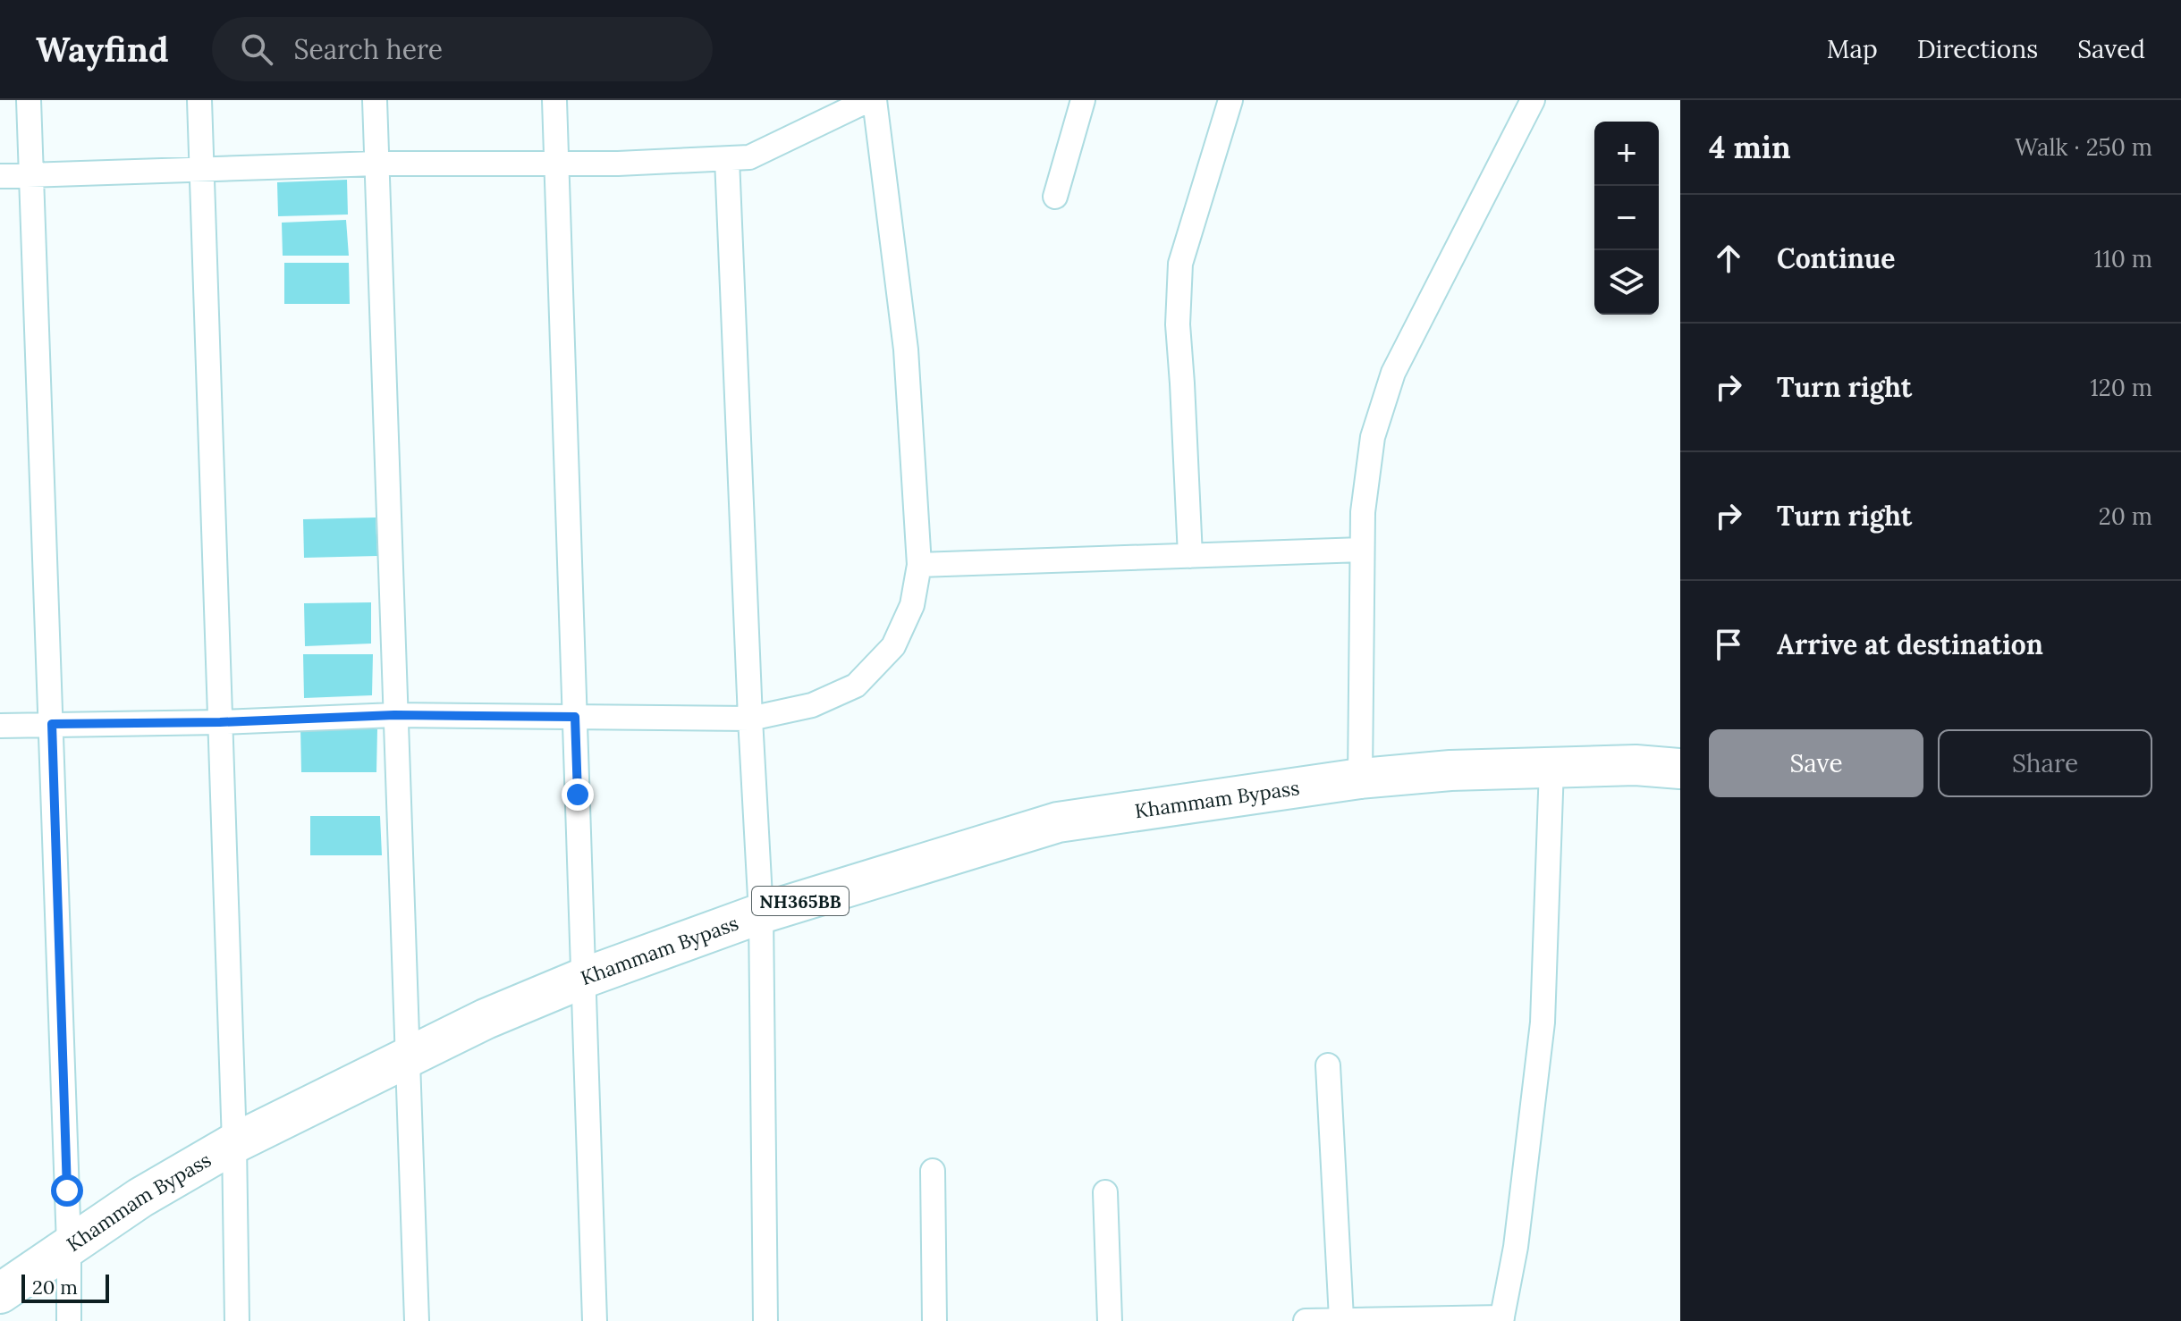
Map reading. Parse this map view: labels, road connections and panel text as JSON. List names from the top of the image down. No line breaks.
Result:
{"streets":{"highway":["Khammam Bypass","NH365BB"]},"scale_bar":"20 m","page":{"header":"Wayfind","search":"Search here","nav":["Map","Directions","Saved"],"heading":["4 min","Walk · 250 m"],"map_buttons":["+","−"],"list":[["Continue","110 m"],["Turn right","120 m"],["Turn right","20 m"],"Arrive at destination"],"buttons":["Save","Share"],"scale":"20 m"}}
